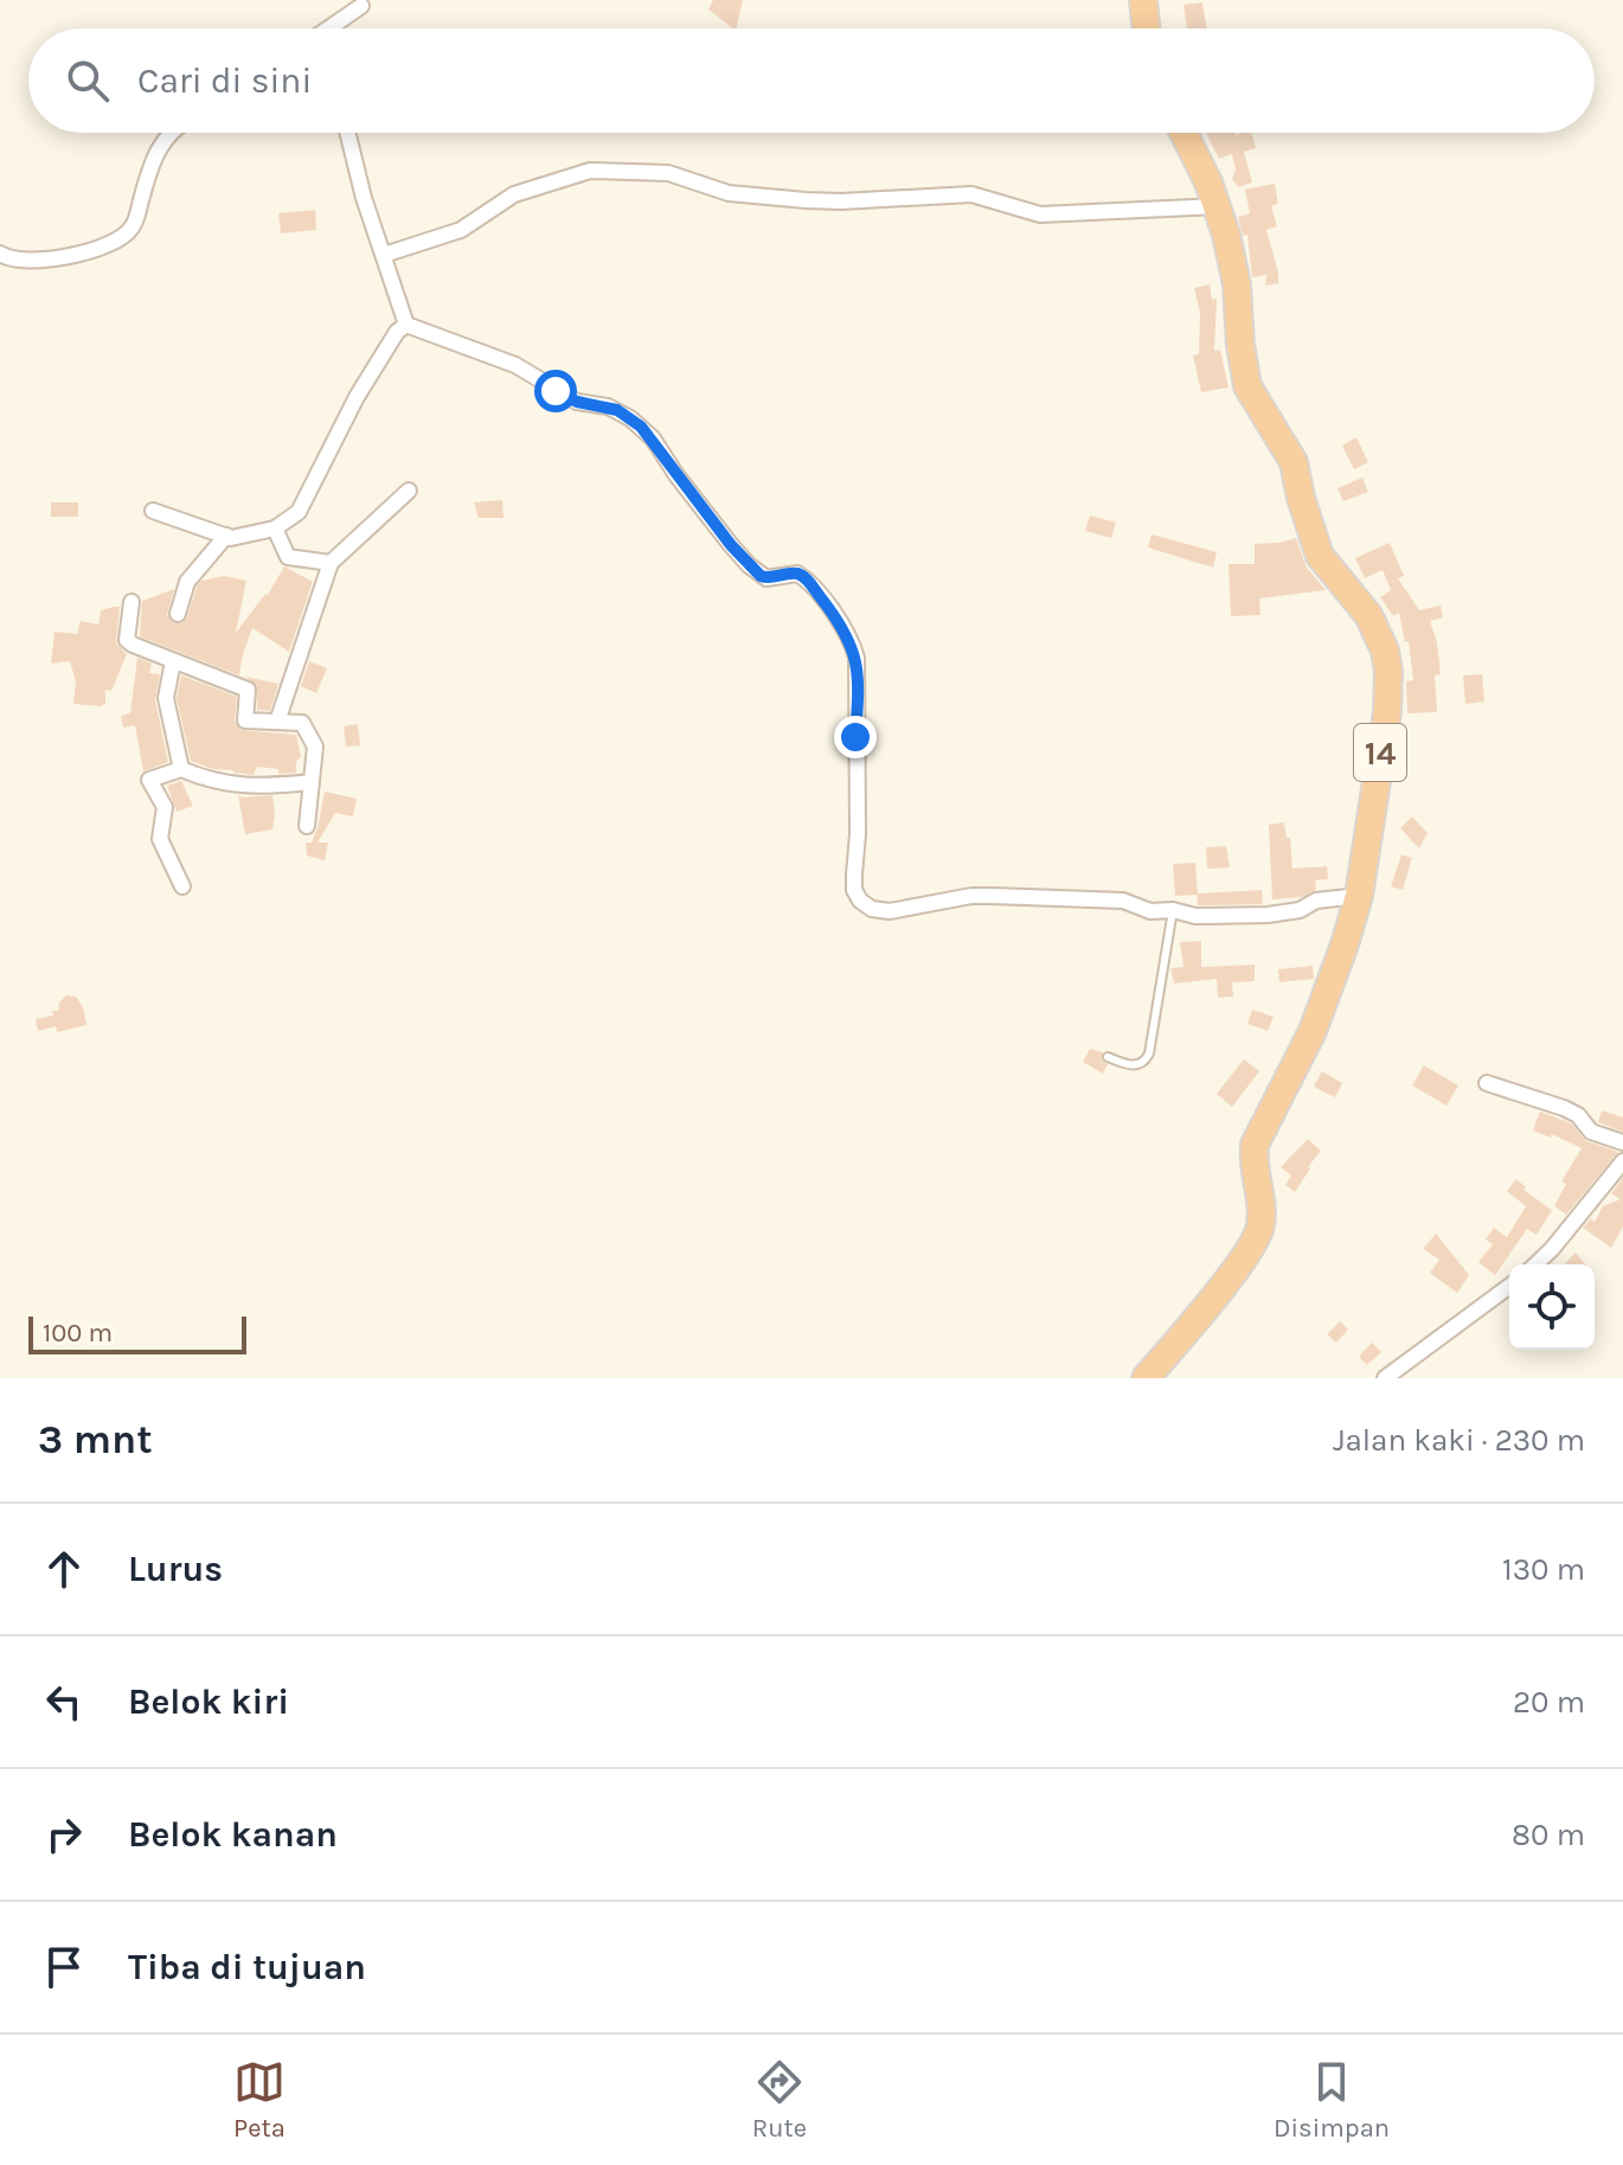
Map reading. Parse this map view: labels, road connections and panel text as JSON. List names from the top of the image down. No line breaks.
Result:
{"streets":{"highway":["14"]},"scale_bar":"100 m","page":{"search":"Cari di sini","scale":"100 m","heading":["3 mnt","Jalan kaki · 230 m"],"list":[["Lurus","130 m"],["Belok kiri","20 m"],["Belok kanan","80 m"],"Tiba di tujuan"],"nav":["Peta","Rute","Disimpan"]}}
